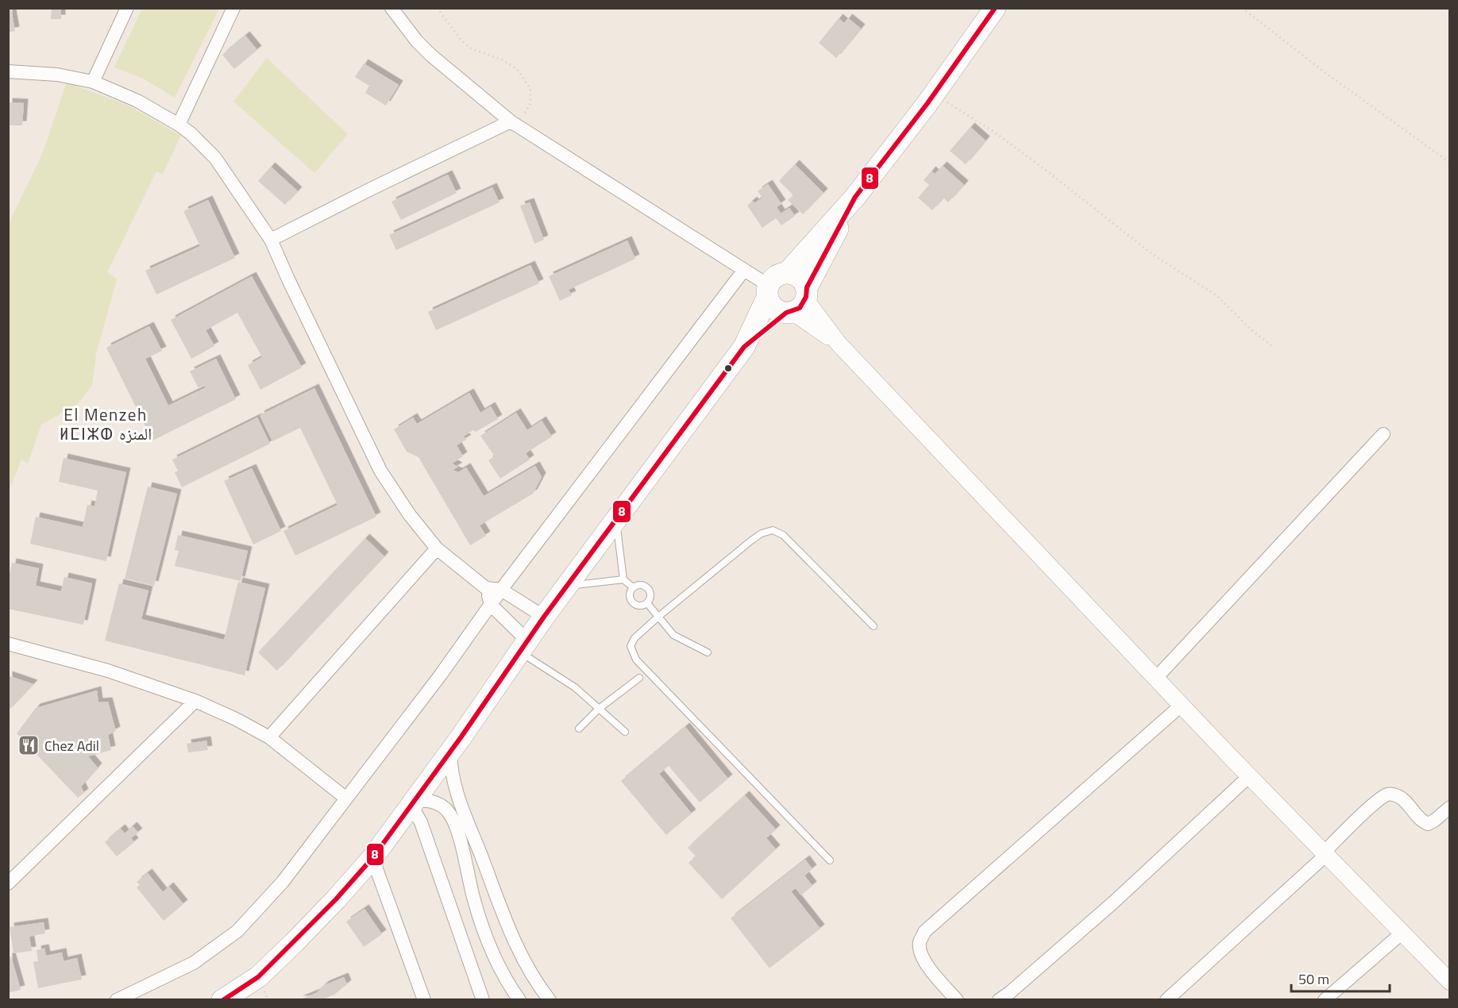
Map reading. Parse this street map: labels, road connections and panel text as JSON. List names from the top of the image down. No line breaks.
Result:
{"districts":["El Menzeh ⵍⵎⵏⵣⵀ المنزه"],"places":{"restaurant":["Chez Adil"]},"lines":["transit line 8"],"scale_bar":"50 m"}
